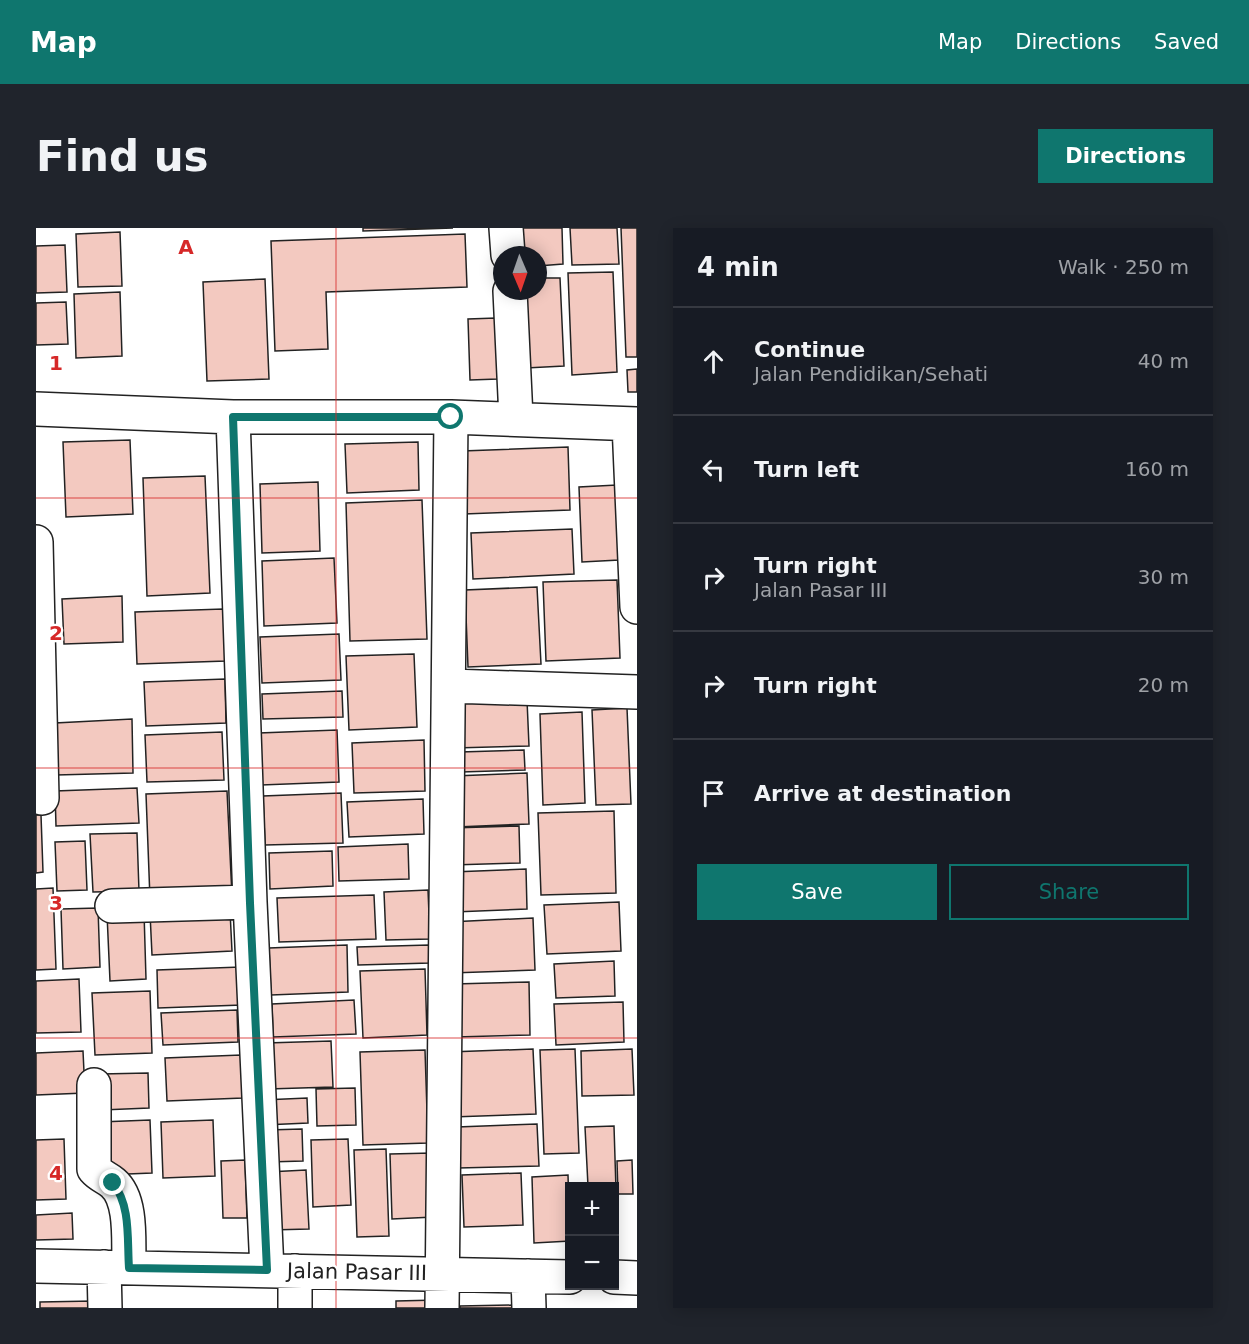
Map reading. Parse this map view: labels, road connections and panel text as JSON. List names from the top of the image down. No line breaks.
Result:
{"streets":{"street":["Jalan Pasar III"]},"north":"bottom","page":{"header":"Map","nav":["Map","Directions","Saved"],"buttons":["Directions",["Save","Share"]],"title":"Find us","heading":["4 min","Walk · 250 m"],"list":[["Continue","Jalan Pendidikan/Sehati","40 m"],["Turn left","160 m"],["Turn right","Jalan Pasar III","30 m"],["Turn right","20 m"],"Arrive at destination"],"map_buttons":["+","−"]},"grid":{"columns":["A"],"rows":["1","2","3","4"]}}
